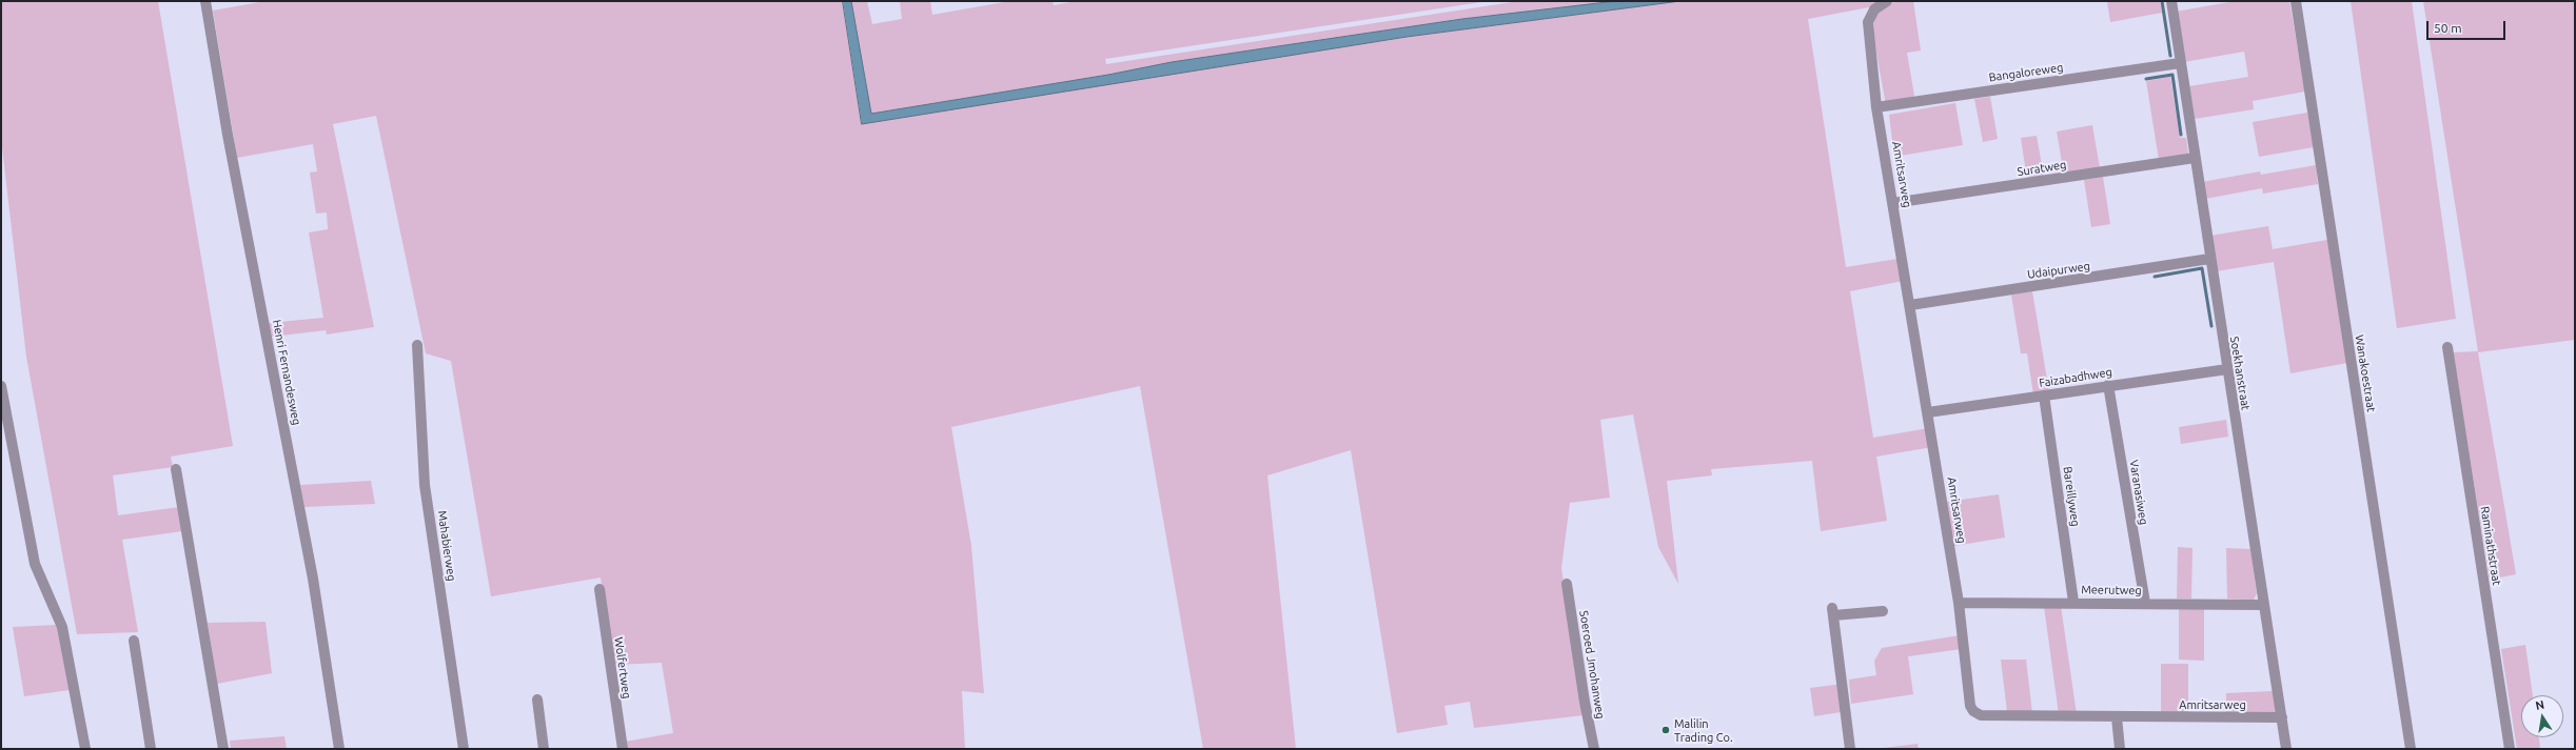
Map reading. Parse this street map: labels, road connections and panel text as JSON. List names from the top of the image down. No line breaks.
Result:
{"streets":{"street":["Bangaloreweg","Suratweg","Amritsarweg","Udaipurweg","Henri Fernandesweg","Soekhanstraat","Wanakoestraat","Faizabadhweg","Varanasiweg","Bareillyweg","Mahabierweg","Raminathstraat","Meerutweg","Soeroed Jmohanweg","Wolfertweg"]},"crossings":[["Bangaloreweg","Amritsarweg"],["Bangaloreweg","Soekhanstraat"],["Suratweg","Amritsarweg"],["Suratweg","Soekhanstraat"],["Amritsarweg","Udaipurweg"],["Amritsarweg","Soekhanstraat"],["Amritsarweg","Faizabadhweg"],["Amritsarweg","Meerutweg"],["Udaipurweg","Soekhanstraat"],["Soekhanstraat","Faizabadhweg"],["Soekhanstraat","Meerutweg"],["Faizabadhweg","Varanasiweg"],["Faizabadhweg","Bareillyweg"],["Varanasiweg","Meerutweg"],["Bareillyweg","Meerutweg"]],"places":["Malilin Trading Co."],"scale_bar":"50 m","north":"top"}
